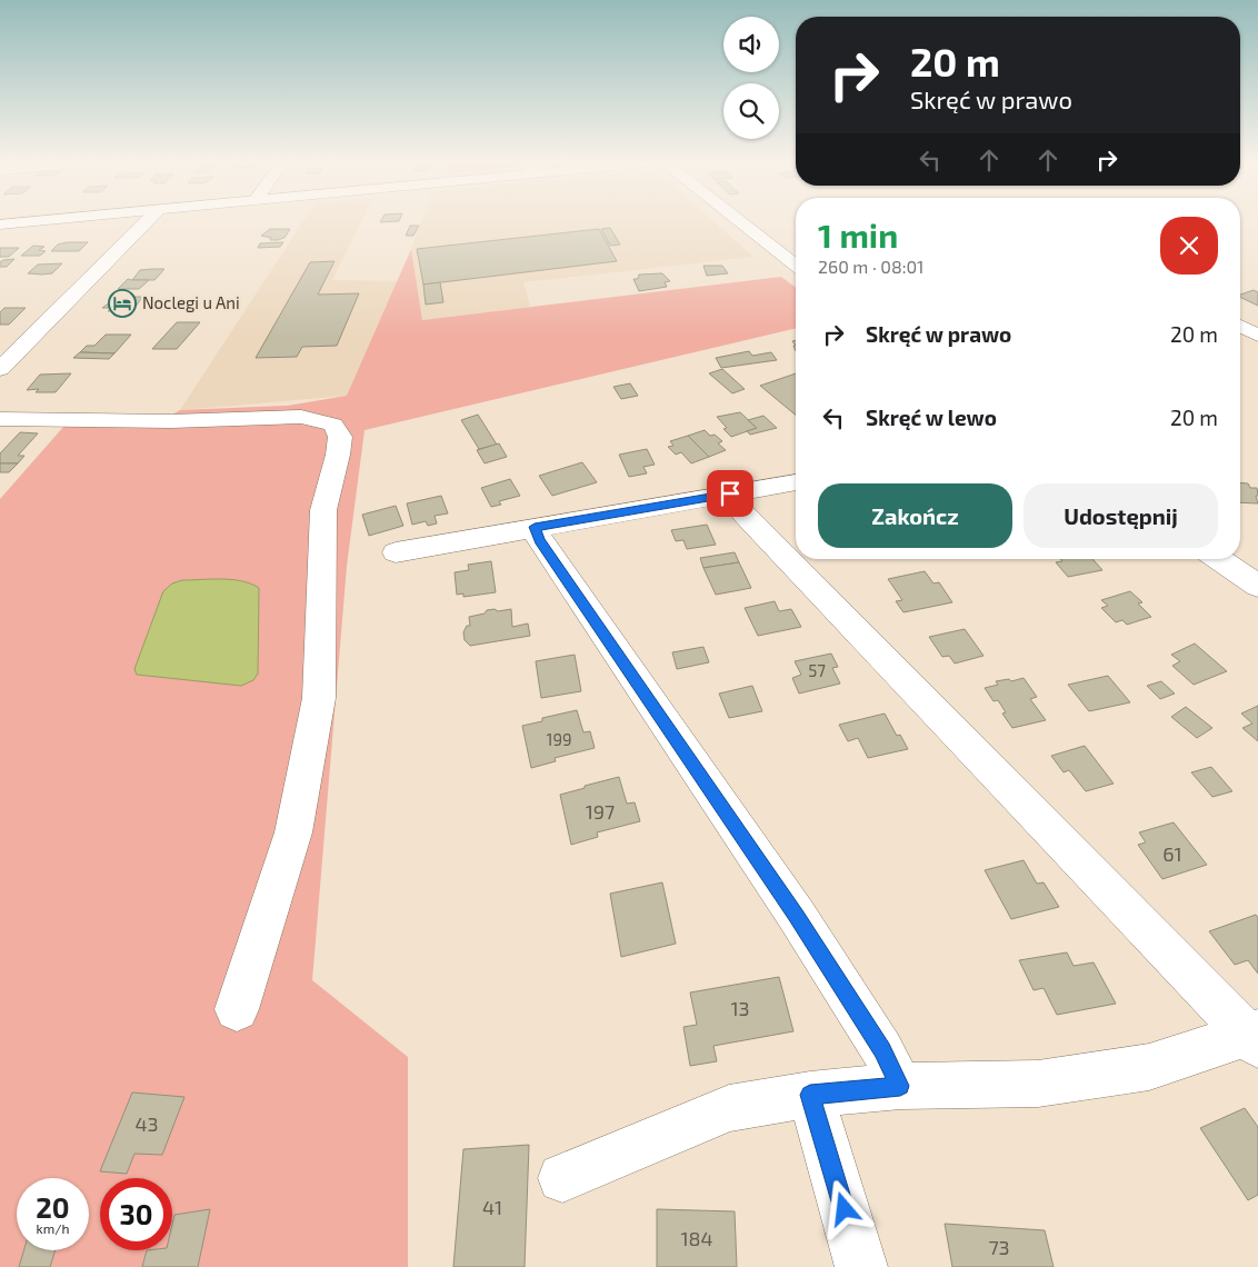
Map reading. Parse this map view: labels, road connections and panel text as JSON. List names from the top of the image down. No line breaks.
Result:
{"places":{"hotel":["Noclegi u Ani"]},"house_numbers":["57","199","197","61","13","43","41","184","73"],"page":{"turn":["20 m","Skręć w prawo"],"heading":["1 min","260 m · 08:01"],"list":[{"name":"Skręć w prawo","value":"20 m"},{"name":"Skręć w lewo","value":"20 m"}],"buttons":["Zakończ","Udostępnij"],"speed":"20 km/h","limit":"30"}}
